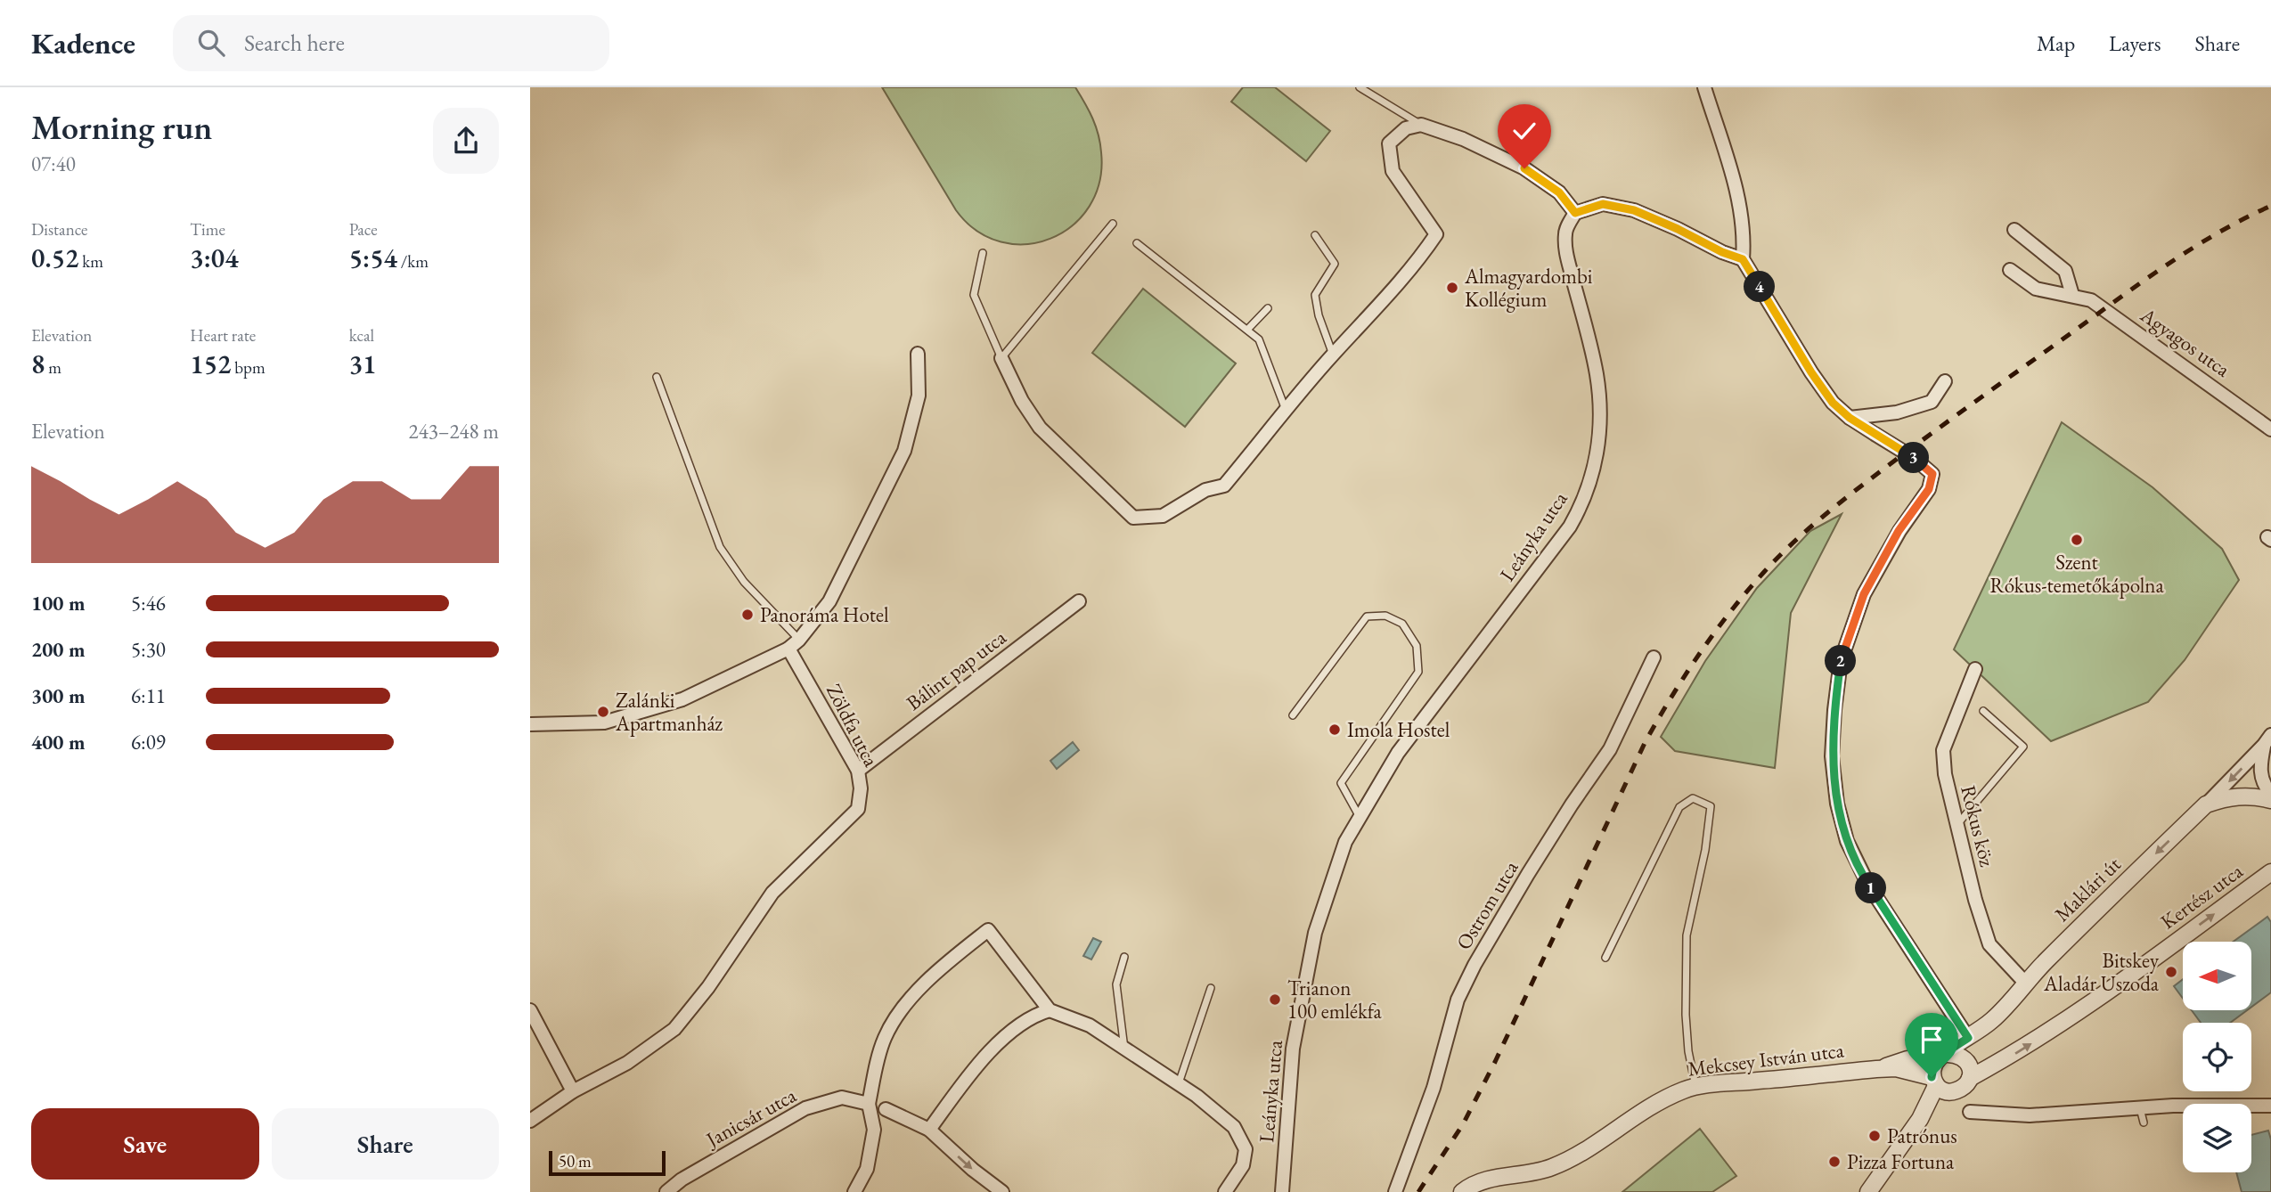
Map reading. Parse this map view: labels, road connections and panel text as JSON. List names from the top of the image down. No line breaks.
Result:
{"streets":{"street":["Agyagos utca","Leányka utca","Bálint pap utca","Zöldfa utca","Rókus köz","Maklári út","Kertész utca","Ostrom utca","Mekcsey István utca","Janicsár utca"]},"crossings":[["Bálint pap utca","Zöldfa utca"],["Rókus köz","Maklári út"],["Maklári út","Kertész utca"],["Maklári út","Mekcsey István utca"],["Kertész utca","Mekcsey István utca"]],"one_way":["Maklári út","Kertész utca"],"places":["Almagyardombi Kollégium","Szent Rókus-temetőkápolna","Panoráma Hotel","Zalánki Apartmanház","Imola Hostel","Bitskey Aladár Uszoda","Trianon 100 emlékfa","Patrónus","Pizza Fortuna"],"scale_bar":"50 m","north":"left","page":{"header":"Kadence","search":"Search here","nav":["Map","Layers","Share"],"heading":["Morning run","07:40"],"stats":[["Distance","0.52 km"],["Time","3:04"],["Pace","5:54 /km"],["Elevation","8 m"],["Heart rate","152 bpm"],["kcal","31"]],"pins":["4","3","2","1"],"chart":["Elevation","243–248 m"],"list":[{"name":"100 m","note":"5:46"},{"name":"200 m","note":"5:30"},{"name":"300 m","note":"6:11"},{"name":"400 m","note":"6:09"}],"buttons":["Save","Share"],"scale":"50 m"}}
